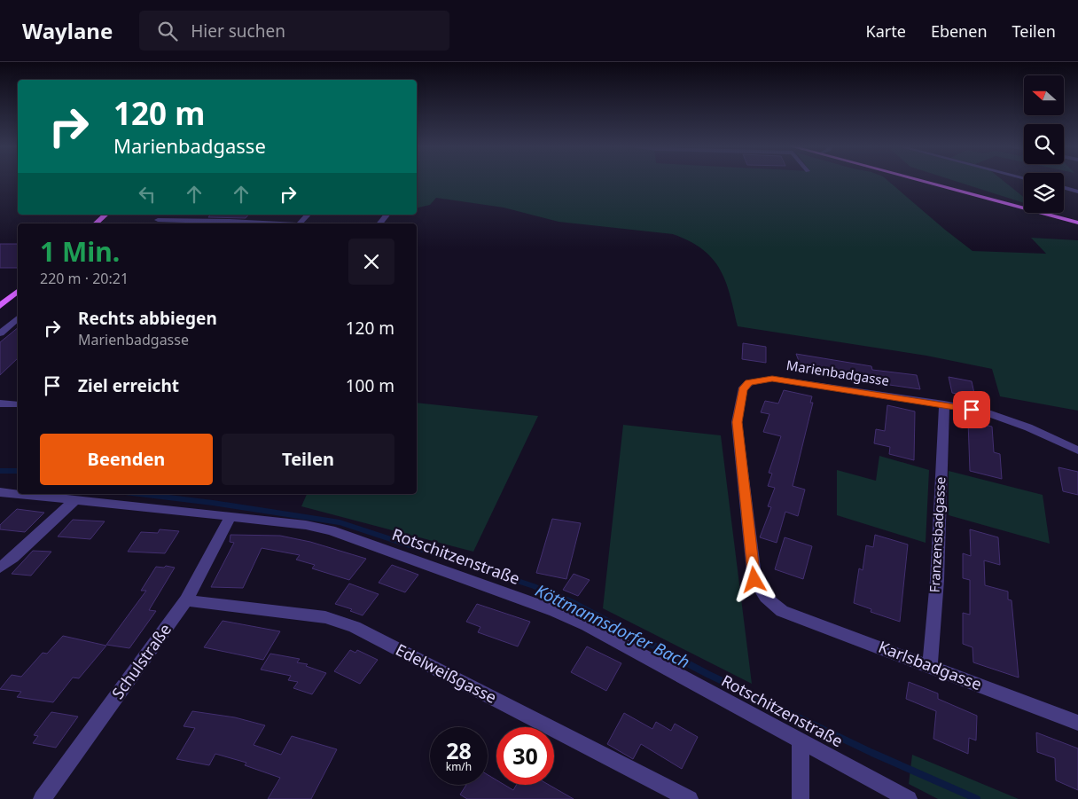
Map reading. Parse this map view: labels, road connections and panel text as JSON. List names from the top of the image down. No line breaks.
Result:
{"streets":{"street":["Marienbadgasse","Franzensbadgasse","Rotschitzenstraße","Schulstraße","Karlsbadgasse","Edelweißgasse"]},"crossings":[["Marienbadgasse","Franzensbadgasse"],["Marienbadgasse","Karlsbadgasse"],["Franzensbadgasse","Karlsbadgasse"],["Rotschitzenstraße","Schulstraße"],["Schulstraße","Edelweißgasse"]],"water":["Köttmannsdorfer Bach"],"north":"left","page":{"header":"Waylane","search":"Hier suchen","nav":["Karte","Ebenen","Teilen"],"turn":["120 m","Marienbadgasse"],"heading":["1 Min.","220 m · 20:21"],"list":[{"name":"Rechts abbiegen","note":"Marienbadgasse","value":"120 m"},{"name":"Ziel erreicht","value":"100 m"}],"buttons":["Beenden","Teilen"],"speed":"28 km/h","limit":"30"}}
